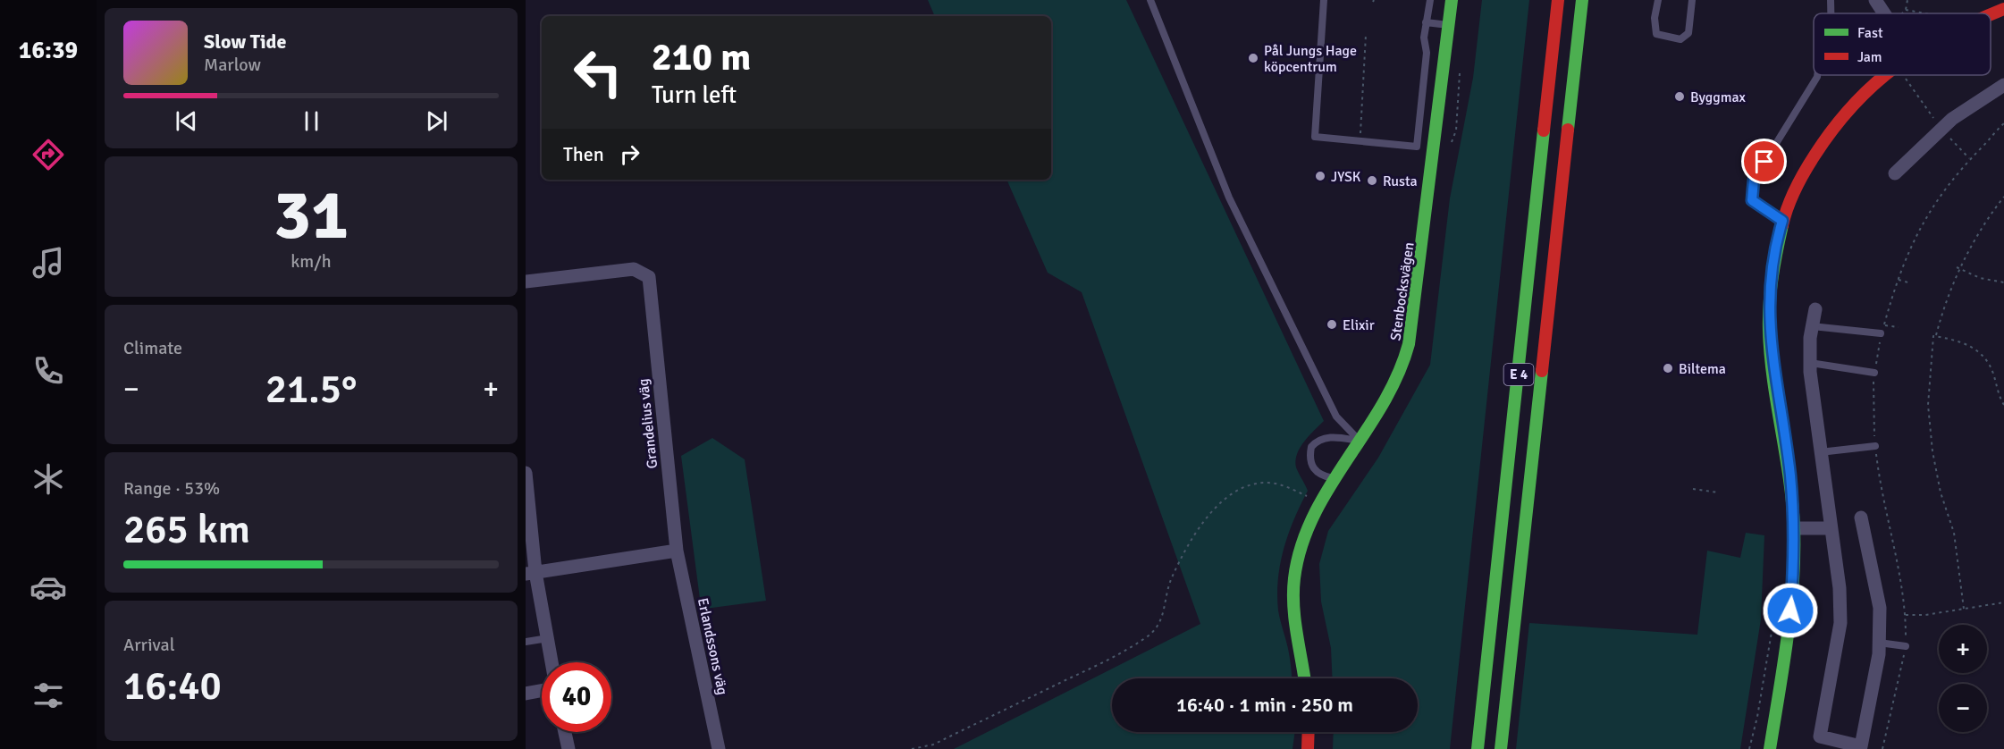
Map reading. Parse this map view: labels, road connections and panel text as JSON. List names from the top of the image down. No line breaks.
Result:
{"streets":{"main road":["Stenbocksvägen","E 4"],"street":["Grandelius väg","Erlandssons väg"]},"crossings":[["Grandelius väg","Erlandssons väg"]],"places":["Pål Jungs Hage köpcentrum","Byggmax","JYSK","Rusta","Elixir","Biltema"],"legend":["Fast","Jam"],"page":{"tabs":"16:39","turn":["210 m","Turn left"],"song":["Slow Tide","Marlow"],"then":"Then","tile":[["31","km/h"],"Climate",["Range · 53%","265 km"],["Arrival","16:40"]],"heat":["−","21.5°","+"],"map_buttons":["+","−"],"limit":"40","trip":"16:40 · 1 min · 250 m"}}
